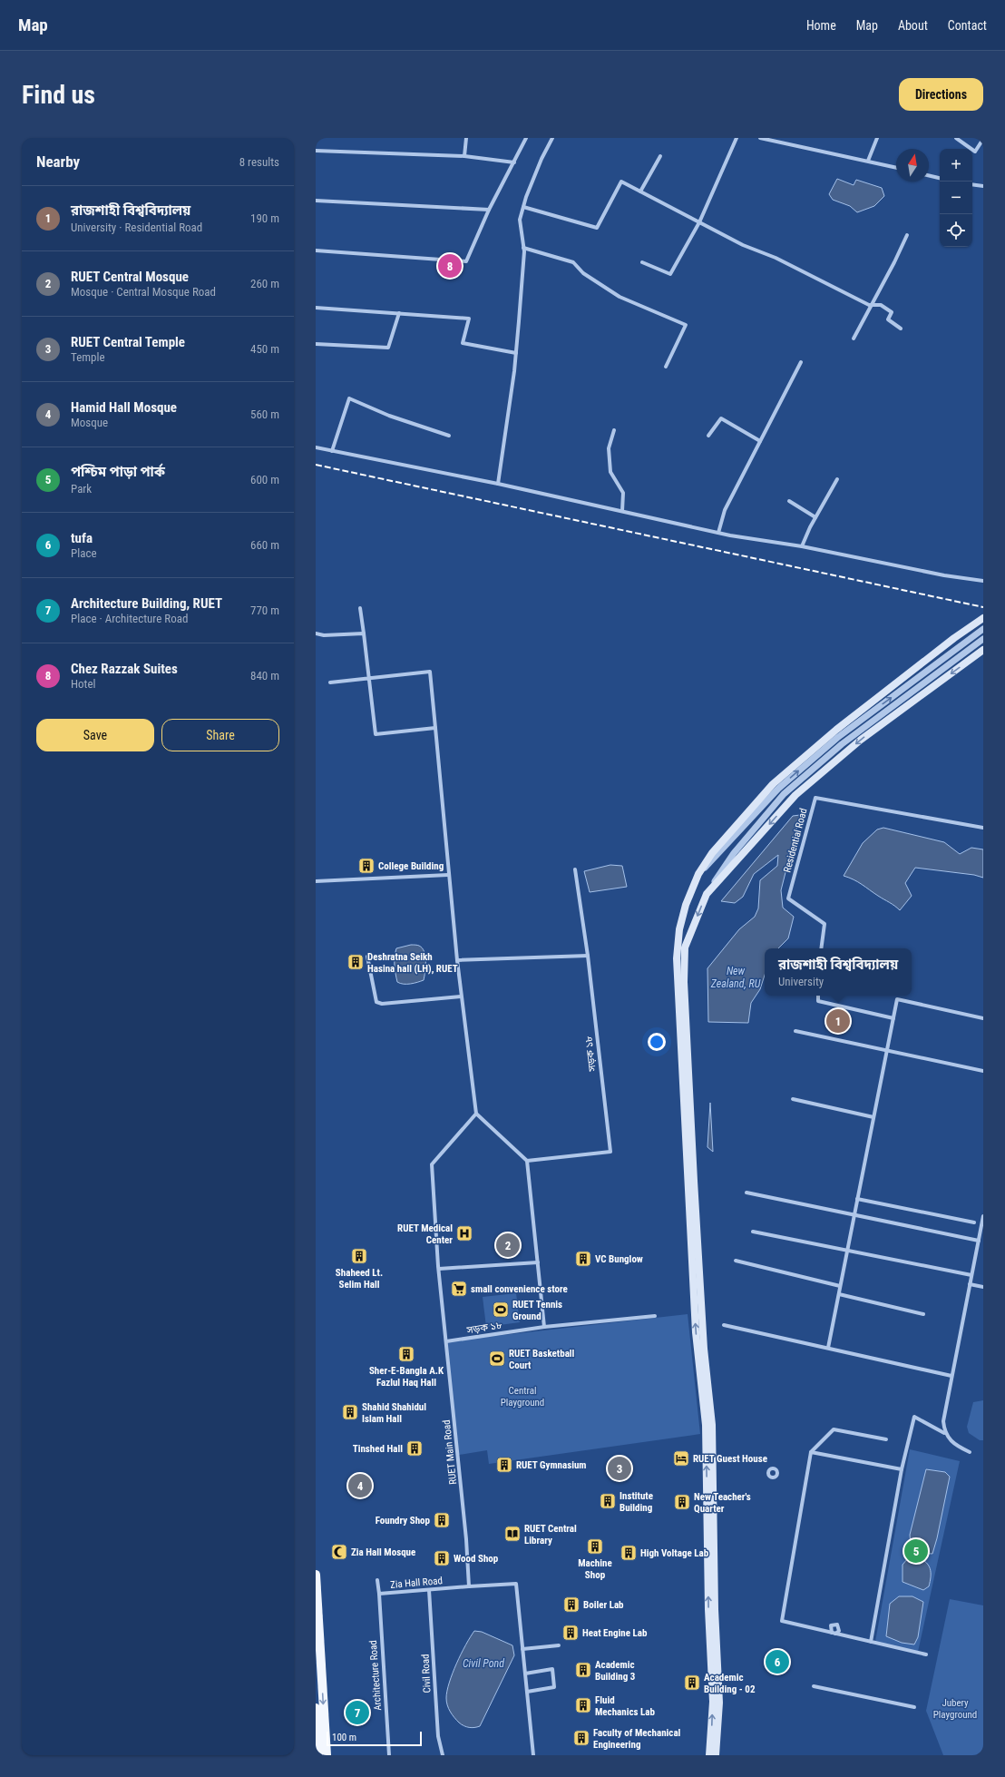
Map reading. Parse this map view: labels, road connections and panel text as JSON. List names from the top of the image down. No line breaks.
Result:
{"streets":{"street":["Residential Road","সড়ক ১৮","RUET Main Road","Zia Hall Road","Civil Road","Architecture Road"]},"crossings":[["সড়ক ১৮","RUET Main Road"],["RUET Main Road","Zia Hall Road"],["Zia Hall Road","Civil Road"],["Zia Hall Road","Architecture Road"]],"water":["New Zealand, RU","Civil Pond"],"parks":["Central Playground","Jubery Playground"],"places":{"building":["College Building","Deshratna Seikh Hasina hall (LH), RUET","Shaheed Lt. Selim Hall","VC Bunglow","Sher-E-Bangla A.K Fazlul Haq Hall","Shahid Shahidul Islam Hall","Tinshed Hall","RUET Gymnasium","Institute Building","New Teacher's Quarter","Foundry Shop","Machine Shop","High Voltage Lab","Wood Shop","Boiler Lab","Heat Engine Lab","Academic Building 3","Academic Building - 02","Fluid Mechanics Lab","Faculty of Mechanical Engineering"],"hospital":["RUET Medical Center"],"supermarket":["small convenience store"],"sports":["RUET Tennis Ground","RUET Basketball Court"],"hotel":["RUET Guest House"],"library":["RUET Central Library"],"mosque":["Zia Hall Mosque"]},"scale_bar":"100 m","north":"top","page":{"header":"Map","nav":["Home","Map","About","Contact"],"buttons":["Directions",["Save","Share"]],"title":"Find us","heading":["Nearby","8 results"],"map_buttons":["+","−"],"list":[{"mark":"1","name":"রাজশাহী বিশ্ববিদ্যালয়","note":"University · Residential Road","value":"190 m"},{"mark":"2","name":"RUET Central Mosque","note":"Mosque · Central Mosque Road","value":"260 m"},{"mark":"3","name":"RUET Central Temple","note":"Temple","value":"450 m"},{"mark":"4","name":"Hamid Hall Mosque","note":"Mosque","value":"560 m"},{"mark":"5","name":"পশ্চিম পাড়া পার্ক","note":"Park","value":"600 m"},{"mark":"6","name":"tufa","note":"Place","value":"660 m"},{"mark":"7","name":"Architecture Building, RUET","note":"Place · Architecture Road","value":"770 m"},{"mark":"8","name":"Chez Razzak Suites","note":"Hotel","value":"840 m"}],"pins":["8","1","2","3","4","5","6","7"],"popup":["রাজশাহী বিশ্ববিদ্যালয়","University"],"scale":"100 m"}}
